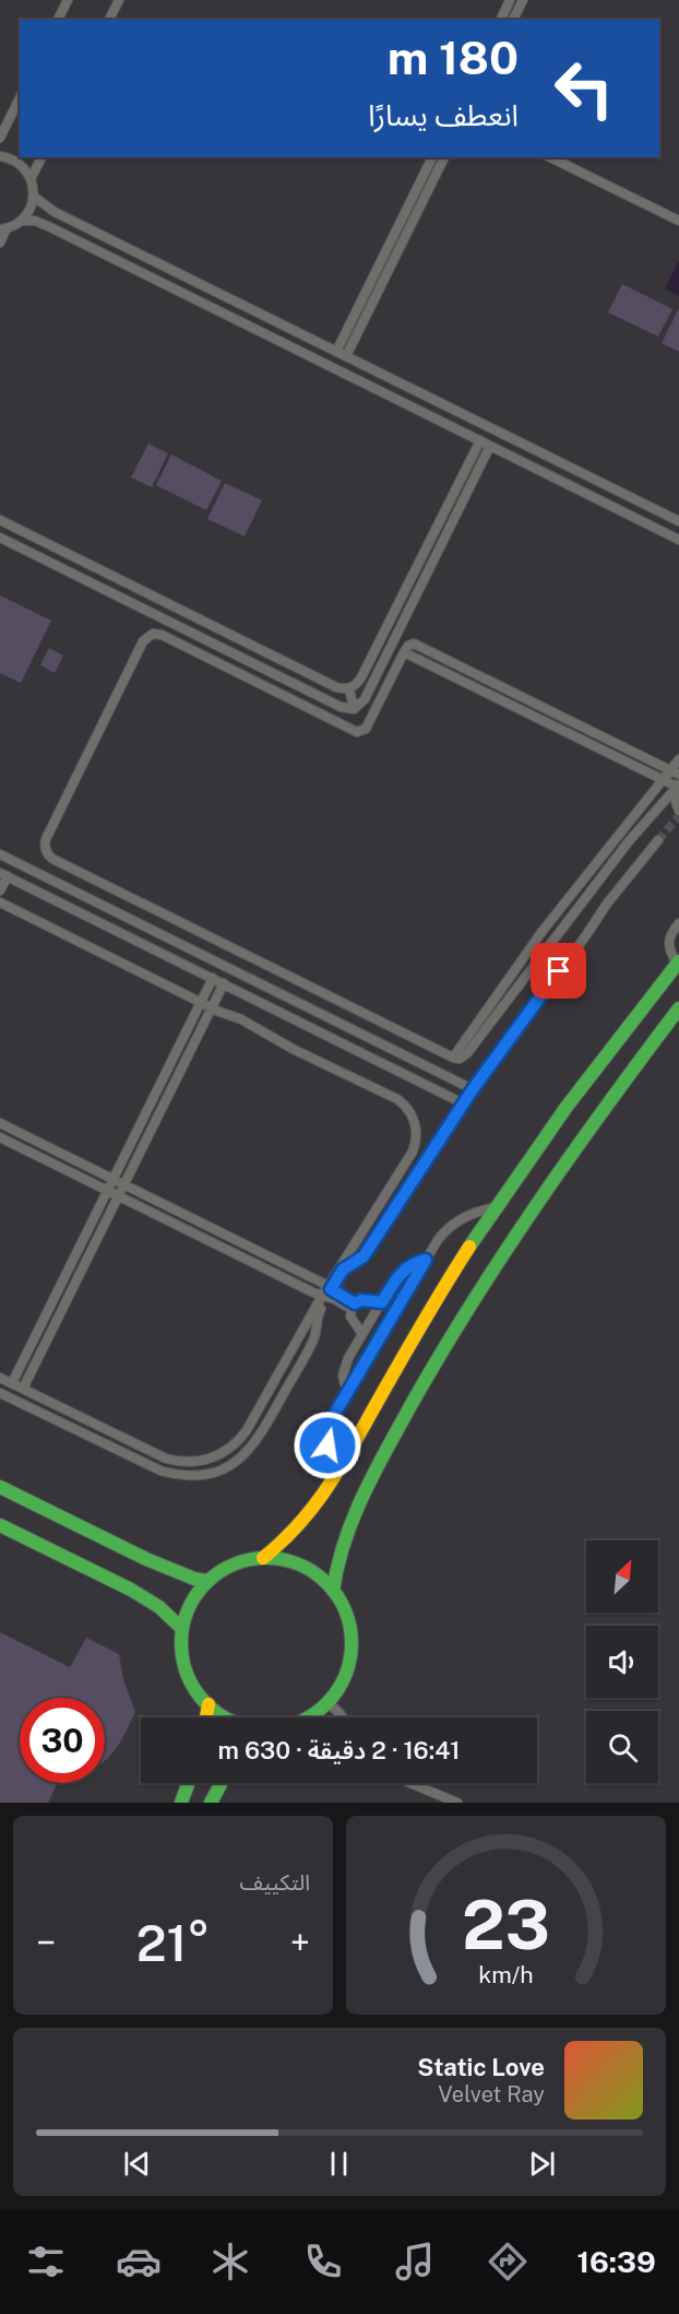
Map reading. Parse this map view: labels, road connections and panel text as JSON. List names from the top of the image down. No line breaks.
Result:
{"north":"top right","page":{"turn":["180 m","انعطف يسارًا"],"limit":"30","trip":"16:41 · 2 دقيقة · 630 m","tile":"التكييف","heat":["−","21°","+"],"song":["Static Love","Velvet Ray"],"tabs":"16:39","gauge":["23","km/h"]}}
